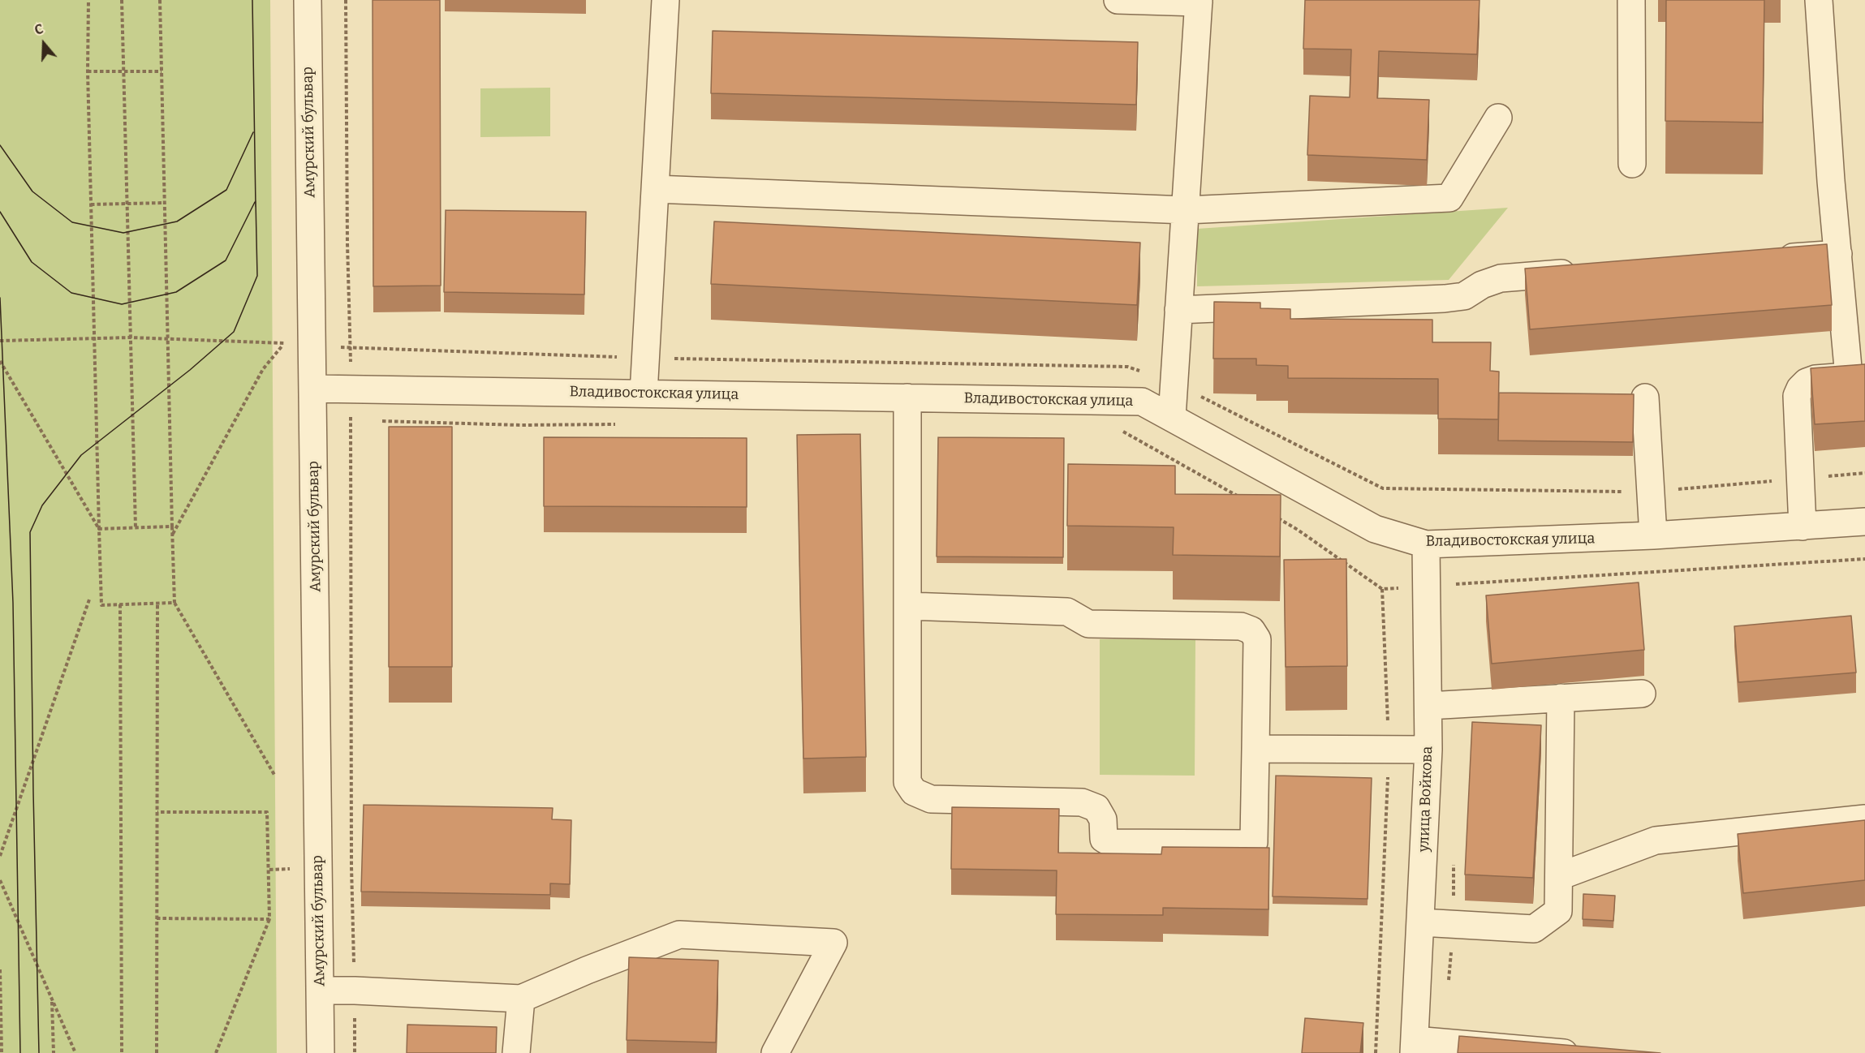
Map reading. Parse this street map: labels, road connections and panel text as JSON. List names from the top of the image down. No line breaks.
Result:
{"streets":{"street":["Амурский бульвар","Владивостокская улица","улица Войкова"]},"crossings":[["Амурский бульвар","Владивостокская улица"],["Владивостокская улица","улица Войкова"]],"north":"top"}
